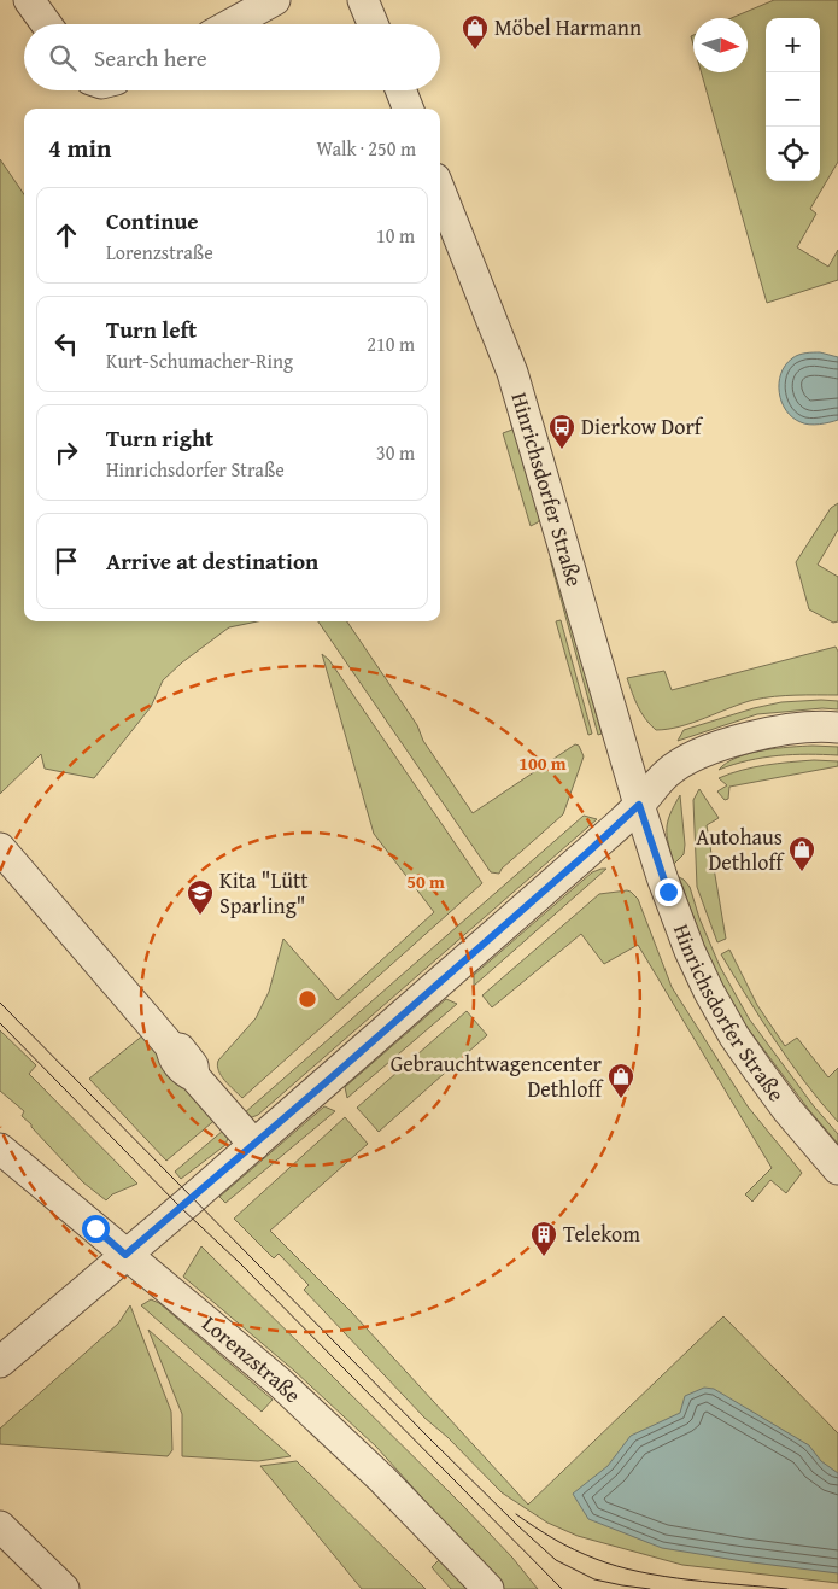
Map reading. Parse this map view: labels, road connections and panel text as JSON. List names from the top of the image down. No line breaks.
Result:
{"streets":{"street":["Hinrichsdorfer Straße","Lorenzstraße"]},"places":{"shop":["Möbel Harmann","Autohaus Dethloff","Gebrauchtwagencenter Dethloff"],"bus stop":["Dierkow Dorf"],"school or university":["Kita \"Lütt Sparling\""],"building":["Telekom"]},"north":"right","page":{"map_buttons":["+","−"],"search":"Search here","heading":["4 min","Walk · 250 m"],"list":[["Continue","Lorenzstraße","10 m"],["Turn left","Kurt-Schumacher-Ring","210 m"],["Turn right","Hinrichsdorfer Straße","30 m"],"Arrive at destination"]},"rings":["100 m","50 m"]}
